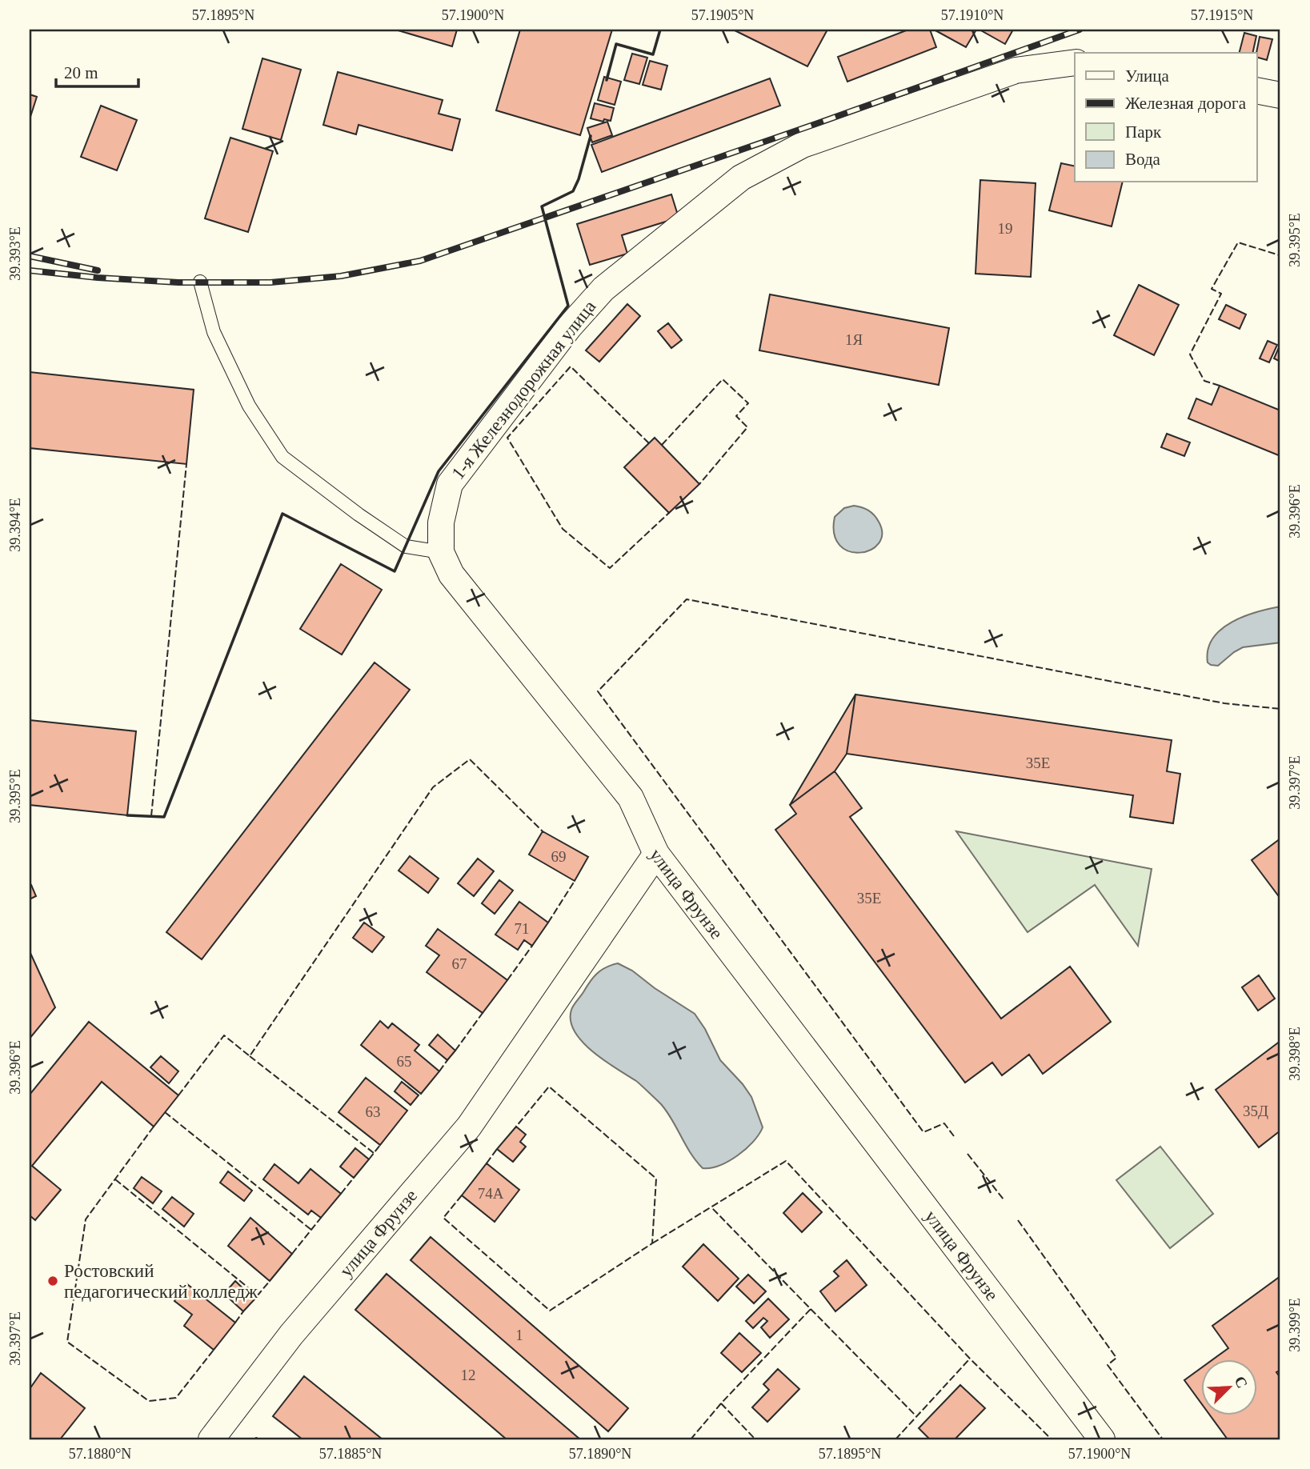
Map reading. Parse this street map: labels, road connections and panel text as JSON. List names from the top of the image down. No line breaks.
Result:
{"streets":{"street":["1-я Железнодорожная улица","улица Фрунзе"]},"crossings":[["1-я Железнодорожная улица","улица Фрунзе"]],"places":["Ростовский педагогический колледж"],"house_numbers":["19","1Я","35Е","69","35Е","71","67","65","35Д","63","74А","1","12"],"legend":["Улица","Железная дорога","Парк","Вода"],"scale_bar":"20 m","north":"top right","coordinates":["57.1895°N","57.1900°N","57.1905°N","57.1910°N","57.1915°N","39.395°E","39.393°E","39.396°E","39.394°E","39.397°E","39.398°E","39.399°E","57.1880°N","57.1885°N","57.1890°N"]}
